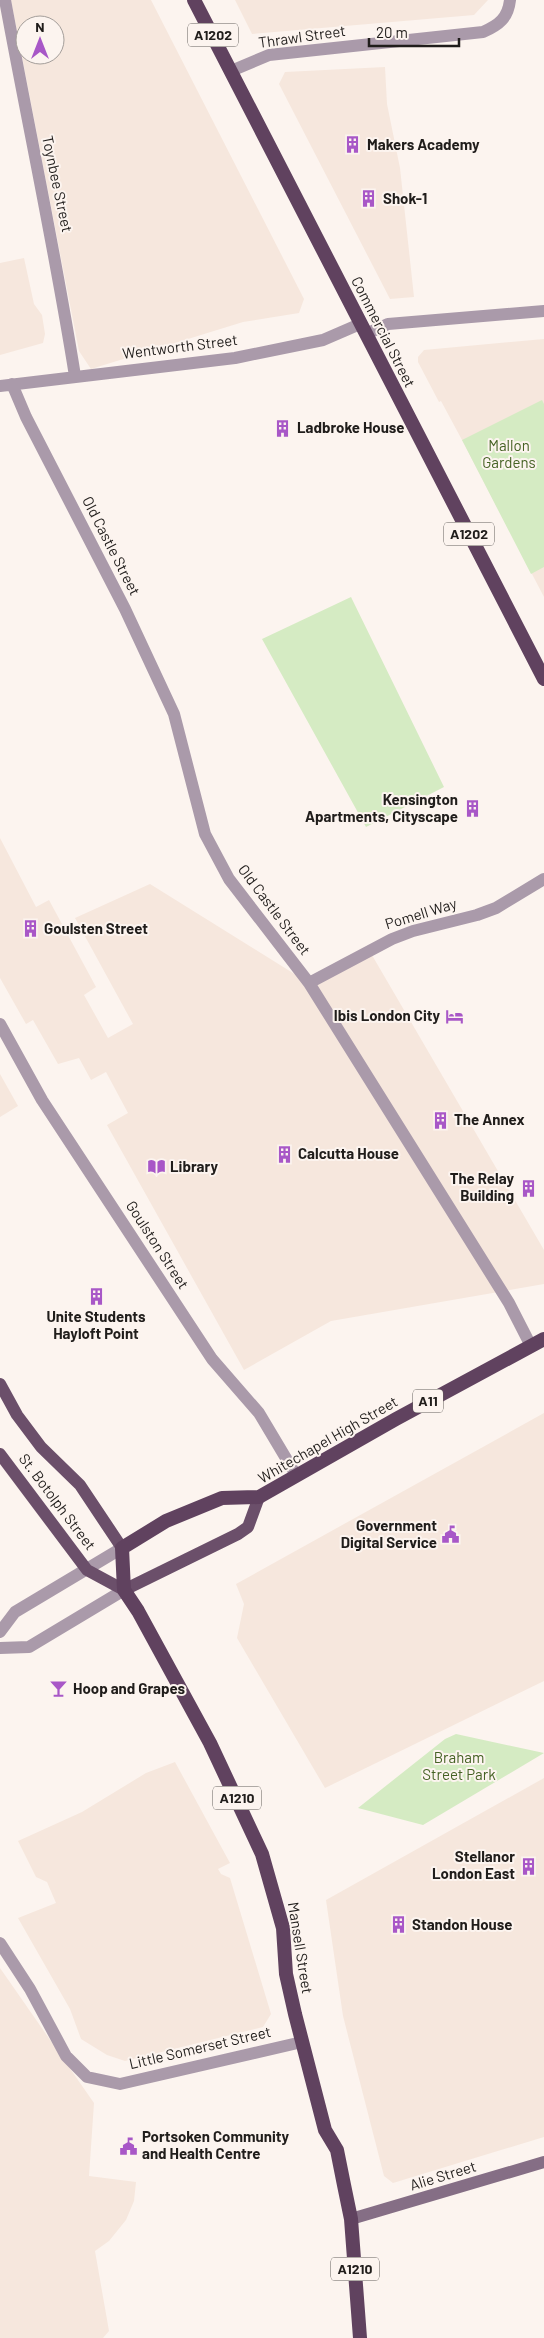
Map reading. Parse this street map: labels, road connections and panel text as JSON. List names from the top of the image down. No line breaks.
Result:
{"streets":{"highway":["A1202","Commercial Street","A11","Whitechapel High Street","A1210","Mansell Street"],"main road":["St. Botolph Street","Alie Street"],"street":["Thrawl Street","Toynbee Street","Wentworth Street","Old Castle Street","Pomell Way","Goulston Street","Little Somerset Street"]},"crossings":[["Thrawl Street","Commercial Street"],["Toynbee Street","Wentworth Street"],["Commercial Street","Wentworth Street"],["Wentworth Street","Old Castle Street"],["Old Castle Street","Pomell Way"],["Old Castle Street","Whitechapel High Street"],["Goulston Street","Whitechapel High Street"],["Whitechapel High Street","St. Botolph Street"],["Whitechapel High Street","Mansell Street"],["Mansell Street","Little Somerset Street"],["Mansell Street","Alie Street"]],"parks":["Mallon Gardens","Braham Street Park"],"places":{"building":["Makers Academy","Shok-1","Ladbroke House","Kensington Apartments, Cityscape","Goulsten Street","The Annex","Calcutta House","The Relay Building","Unite Students Hayloft Point","Stellanor London East","Standon House"],"hotel":["Ibis London City"],"library":["Library"],"public building":["Government Digital Service","Portsoken Community and Health Centre"],"bar":["Hoop and Grapes"]},"scale_bar":"20 m","north":"top"}
